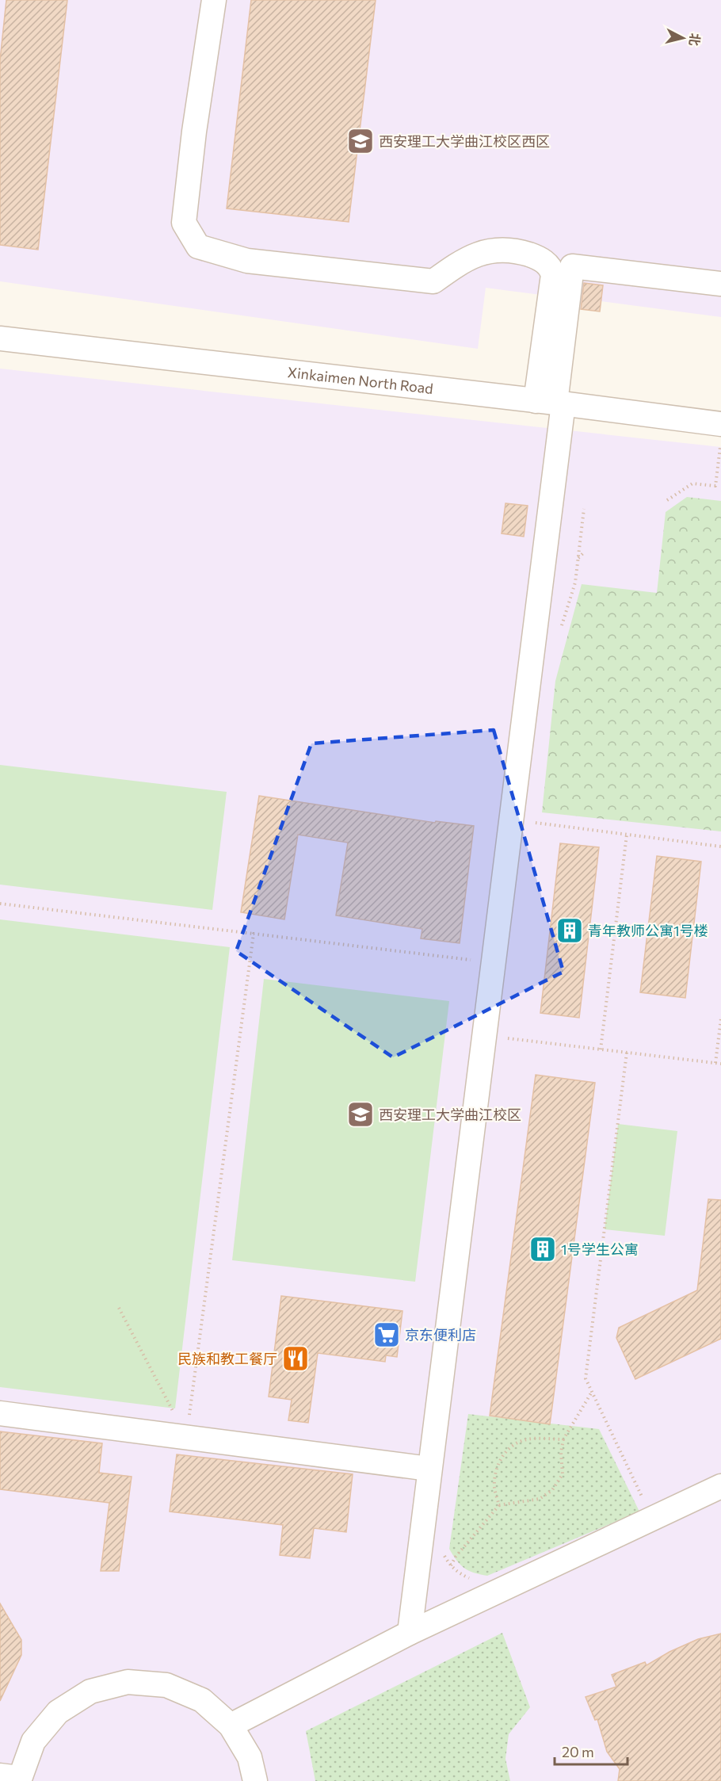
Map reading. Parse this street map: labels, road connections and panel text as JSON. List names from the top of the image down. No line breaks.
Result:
{"streets":{"street":["Xinkaimen North Road"]},"places":{"school or university":["西安理工大学曲江校区西区","西安理工大学曲江校区"],"building":["青年教师公寓1号楼","1号学生公寓"],"supermarket":["京东便利店"],"restaurant":["民族和教工餐厅"]},"scale_bar":"20 m","north":"right"}
